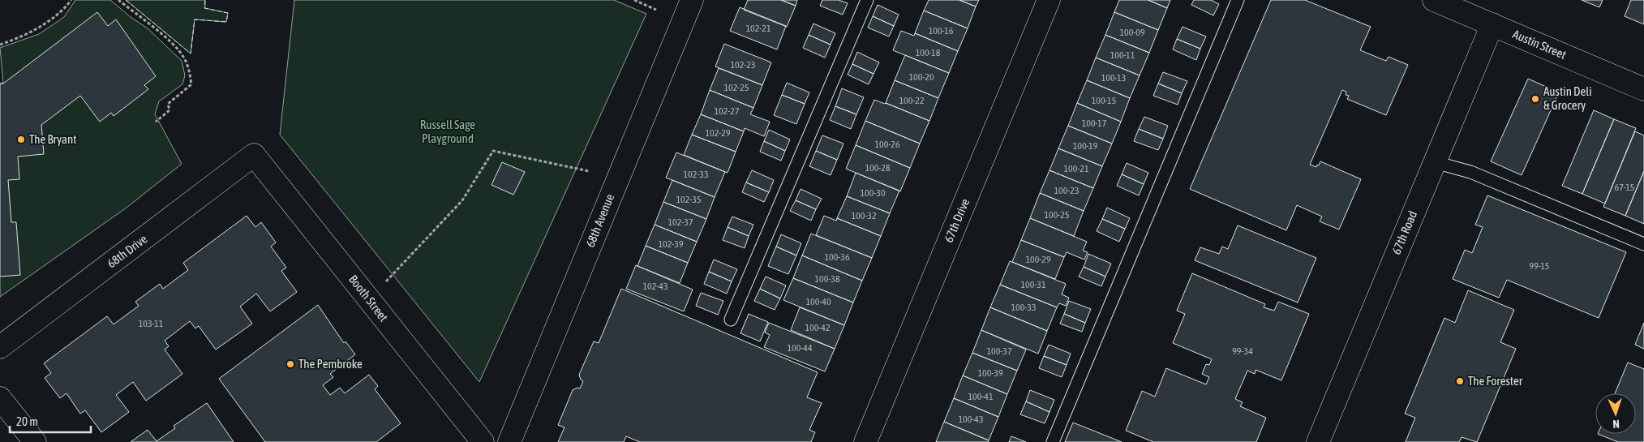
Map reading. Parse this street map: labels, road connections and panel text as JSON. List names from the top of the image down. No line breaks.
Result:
{"streets":{"street":["Austin Street","68th Avenue","67th Drive","67th Road","68th Drive","Booth Street"]},"crossings":[["Austin Street","67th Road"],["68th Drive","Booth Street"]],"parks":["Russell Sage Playground"],"places":["Austin Deli & Grocery","The Bryant","The Pembroke","The Forester"],"house_numbers":["102-21","100-16","100-09","100-18","100-11","102-23","100-20","100-13","102-25","100-22","100-15","102-27","100-17","102-29","100-26","100-19","100-28","100-21","102-33","67-15","100-23","100-30","102-35","100-25","100-32","102-37","102-39","100-36","100-29","99-15","100-38","100-31","102-43","100-40","100-33","103-11","100-42","100-44","100-37","99-34","100-39","100-41","100-43"],"scale_bar":"20 m","north":"bottom"}
